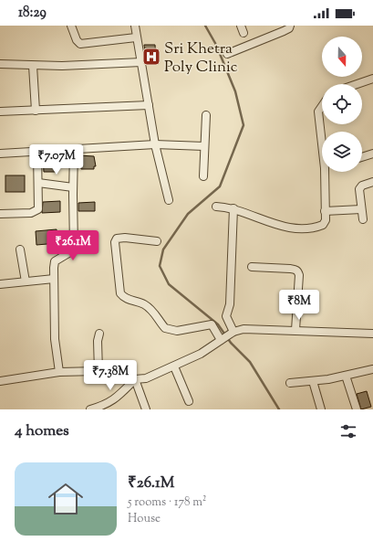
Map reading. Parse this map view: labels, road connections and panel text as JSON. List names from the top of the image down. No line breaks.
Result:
{"places":{"hospital":["Sri Khetra Poly Clinic"]},"north":"bottom","page":{"status":"18:29","price":["₹7.07M","₹26.1M","₹8M","₹7.38M"],"heading":"4 homes","list":[{"name":"₹26.1M","note":"5 rooms · 178 m² · House"}]}}
